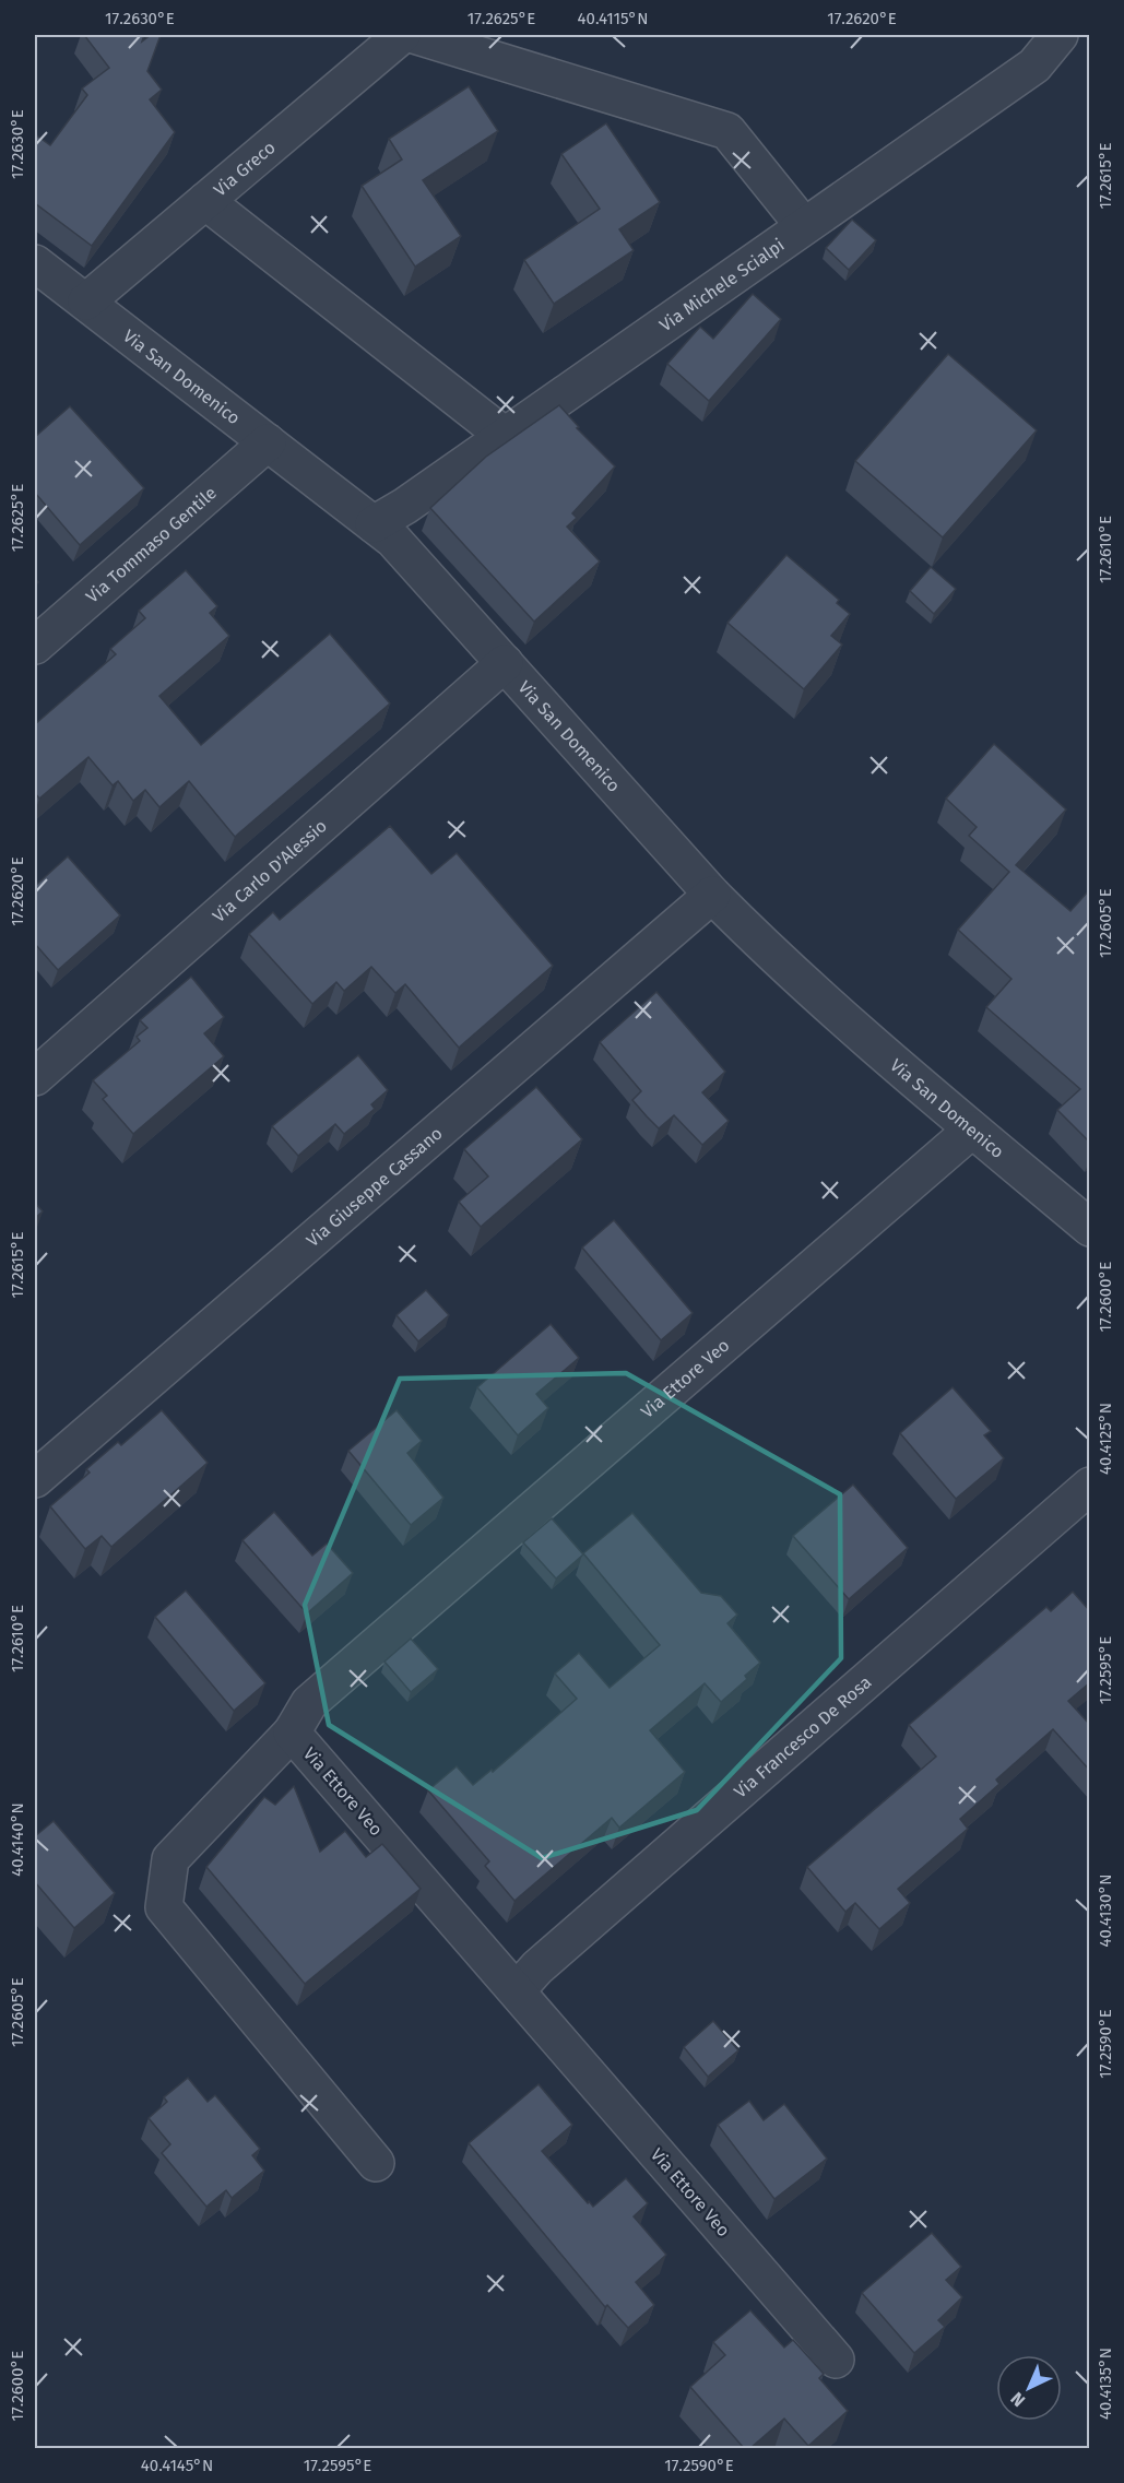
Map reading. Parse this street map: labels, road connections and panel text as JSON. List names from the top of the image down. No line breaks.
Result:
{"streets":{"street":["Via Greco","Via Michele Scialpi","Via San Domenico","Via Tommaso Gentile","Via Carlo D'Alessio","Via Giuseppe Cassano","Via Ettore Veo","Via Francesco De Rosa"]},"crossings":[["Via Greco","Via San Domenico"],["Via Michele Scialpi","Via San Domenico"],["Via San Domenico","Via Tommaso Gentile"],["Via San Domenico","Via Carlo D'Alessio"],["Via San Domenico","Via Giuseppe Cassano"],["Via San Domenico","Via Ettore Veo"],["Via Ettore Veo","Via Francesco De Rosa"]],"north":"bottom left","coordinates":["17.2630°E","17.2625°E","40.4115°N","17.2620°E","17.2615°E","17.2610°E","17.2605°E","17.2600°E","40.4125°N","17.2595°E","40.4140°N","40.4130°N","17.2590°E","40.4135°N","40.4145°N"]}
